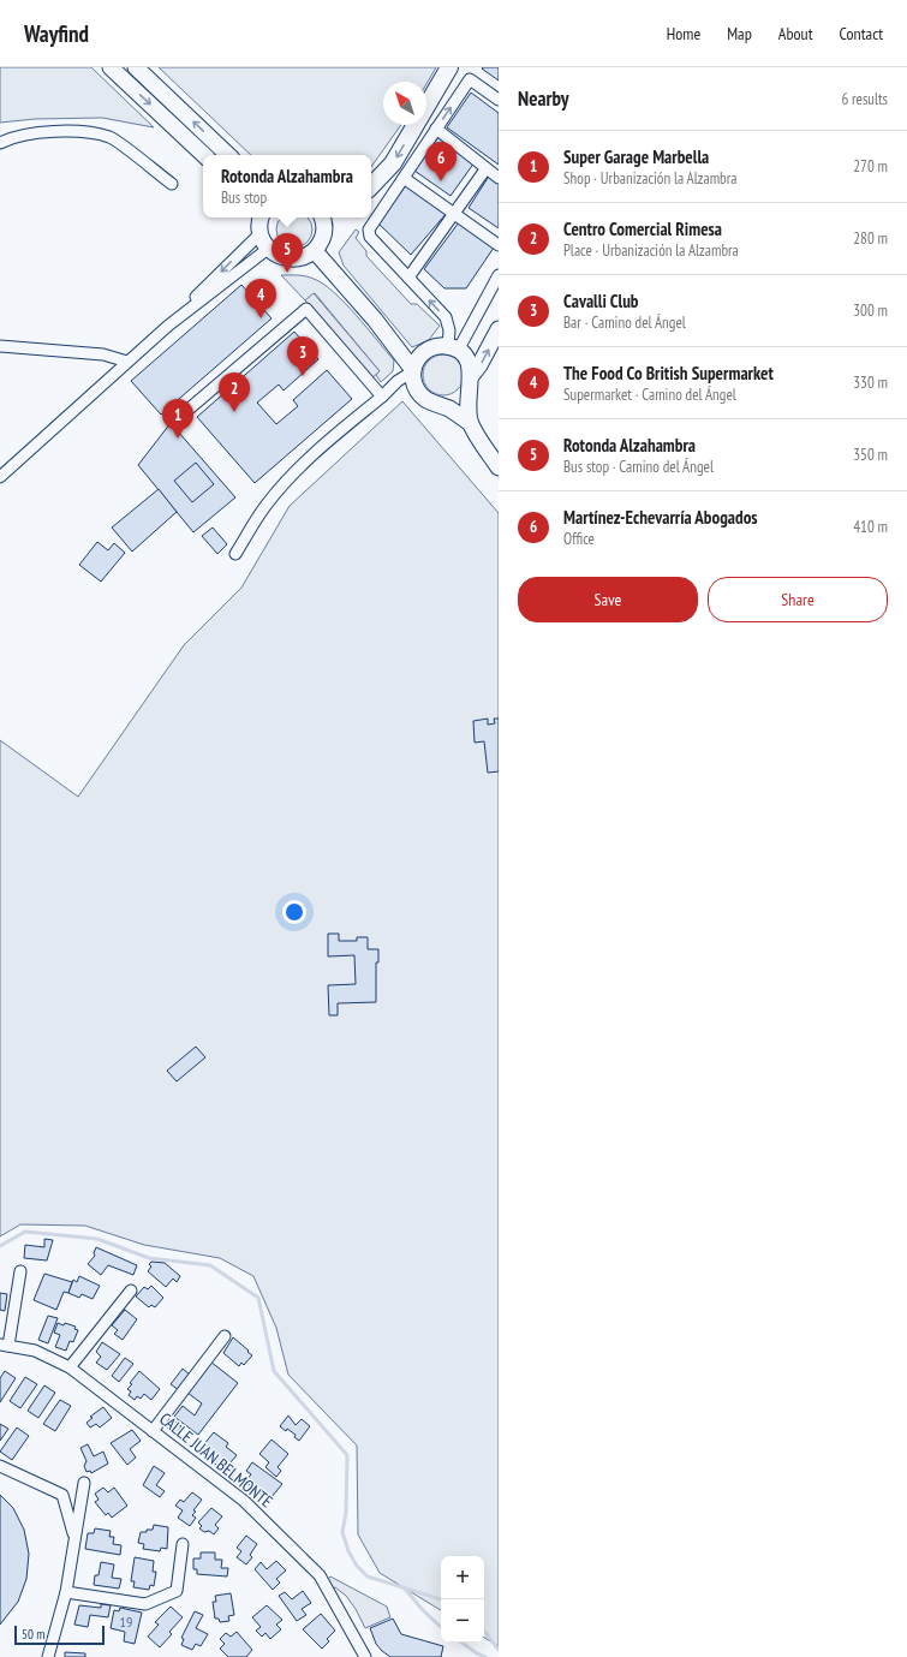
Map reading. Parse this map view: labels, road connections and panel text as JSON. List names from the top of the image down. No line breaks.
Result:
{"streets":{"street":["CALLE JUAN BELMONTE"]},"house_numbers":["19"],"scale_bar":"50 m","north":"top left","page":{"header":"Wayfind","nav":["Home","Map","About","Contact"],"heading":["Nearby","6 results"],"list":[{"mark":"1","name":"Super Garage Marbella","note":"Shop · Urbanización la Alzambra","value":"270 m"},{"mark":"2","name":"Centro Comercial Rimesa","note":"Place · Urbanización la Alzambra","value":"280 m"},{"mark":"3","name":"Cavalli Club","note":"Bar · Camino del Ángel","value":"300 m"},{"mark":"4","name":"The Food Co British Supermarket","note":"Supermarket · Camino del Ángel","value":"330 m"},{"mark":"5","name":"Rotonda Alzahambra","note":"Bus stop · Camino del Ángel","value":"350 m"},{"mark":"6","name":"Martínez-Echevarría Abogados","note":"Office","value":"410 m"}],"pins":["6","5","4","3","2","1"],"popup":["Rotonda Alzahambra","Bus stop"],"buttons":["Save","Share"],"map_buttons":["+","−"],"scale":"50 m"}}
